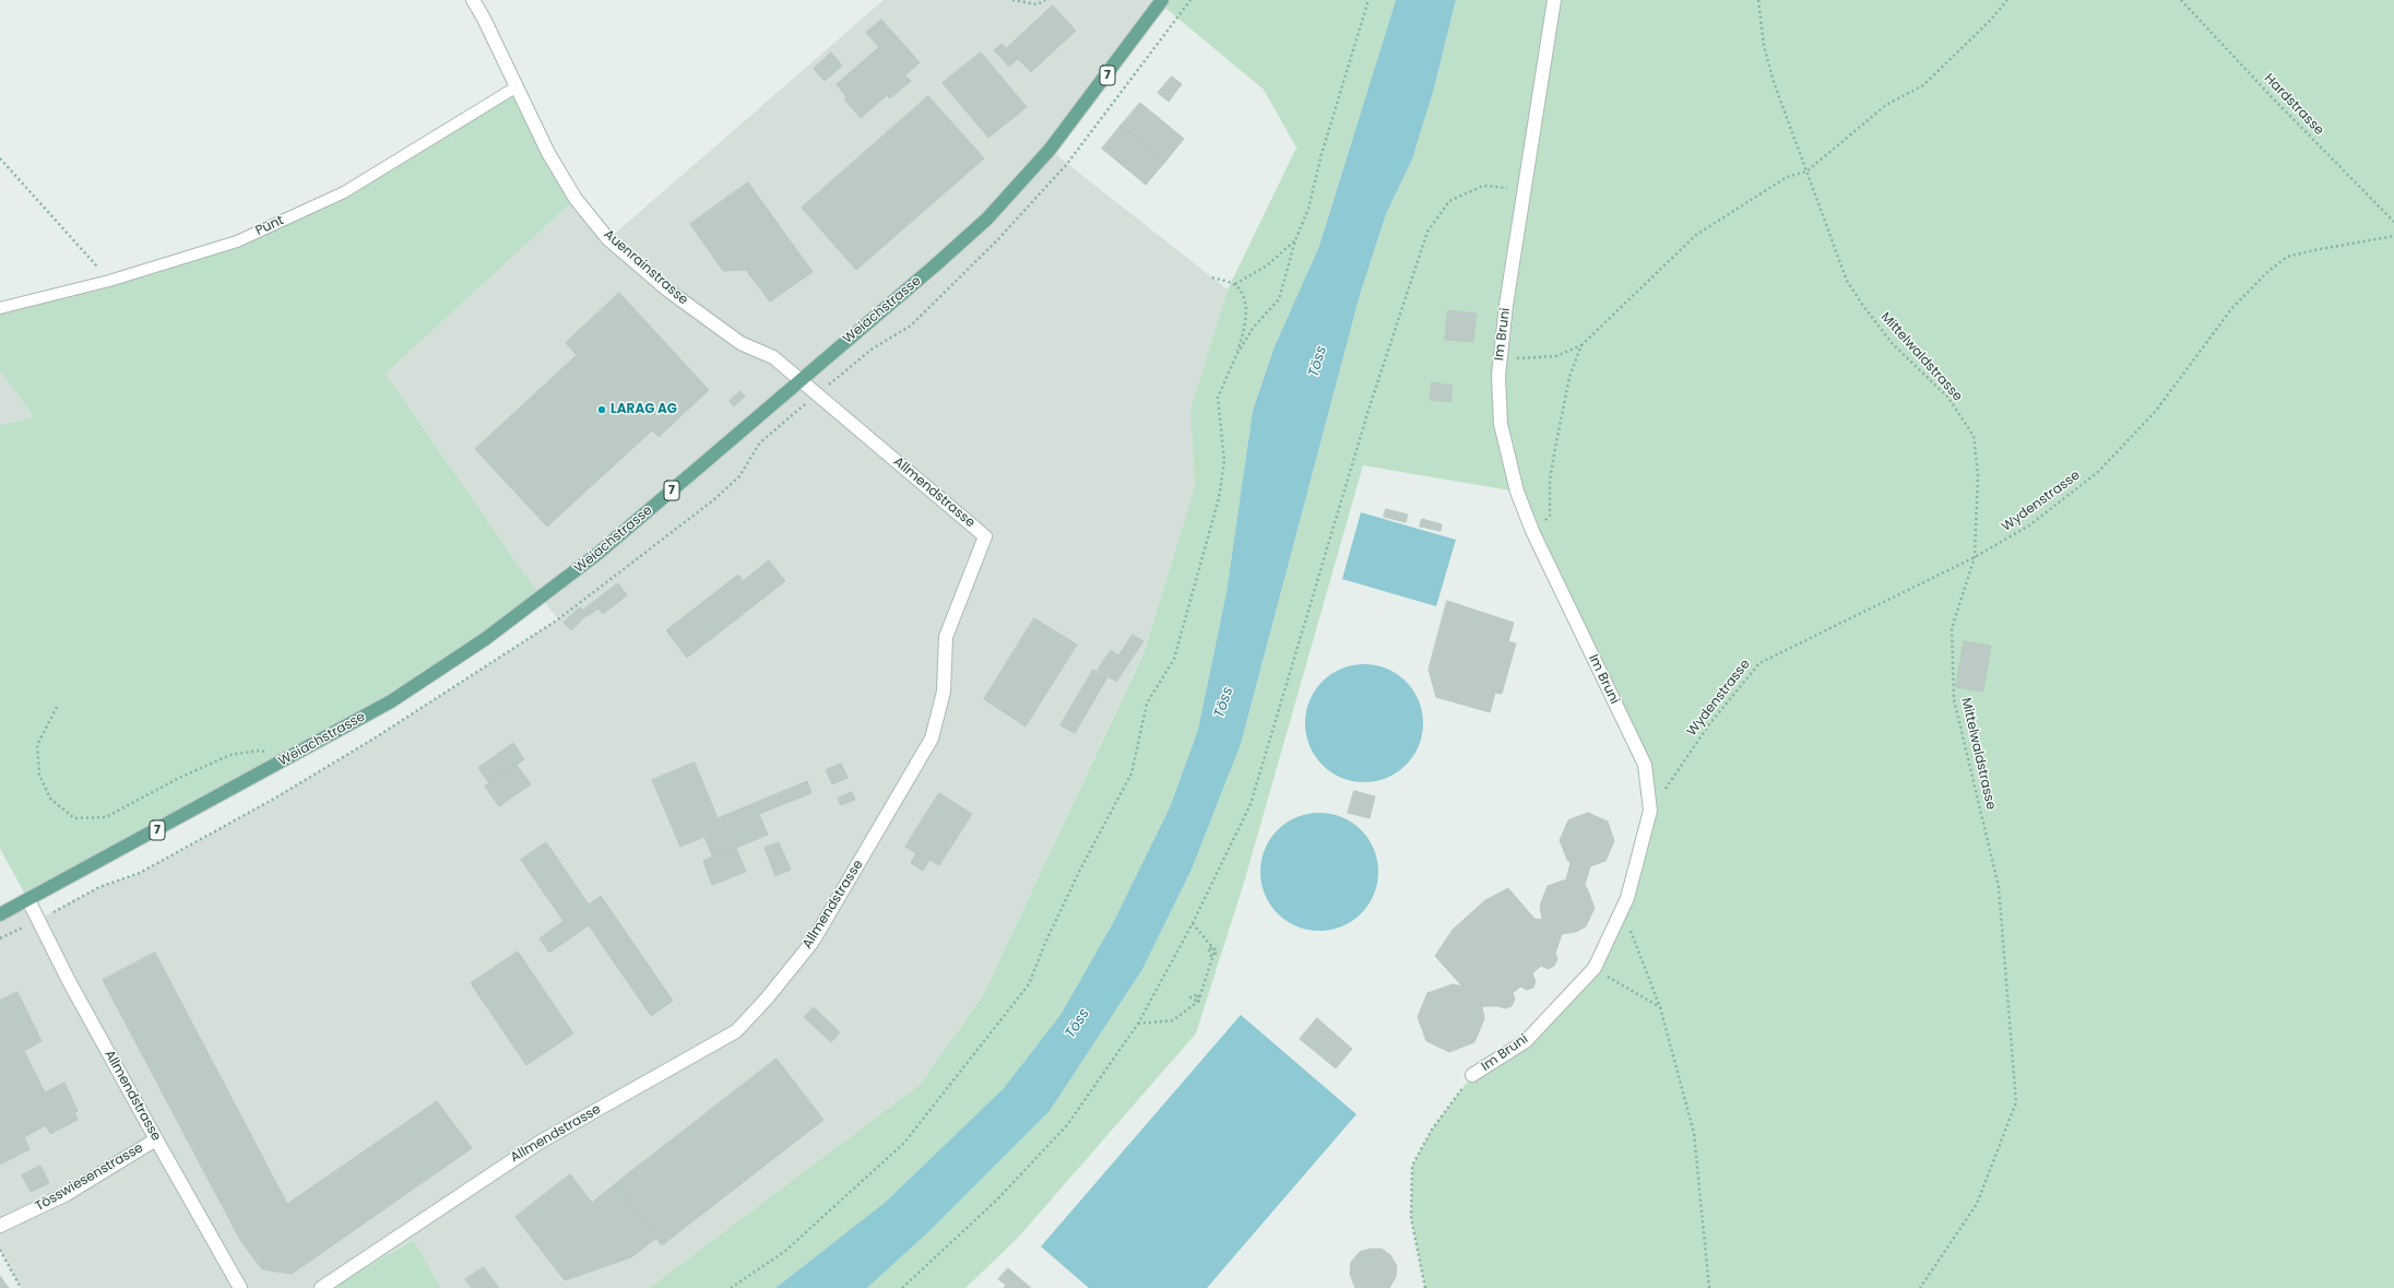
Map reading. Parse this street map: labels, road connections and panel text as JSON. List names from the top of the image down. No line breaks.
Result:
{"streets":{"main road":["7","Weiachstrasse"],"street":["Auenrainstrasse","Im Bruni","Allmendstrasse","Tösswiesenstrasse"],"lane":["Pünt"],"path":["Hardstrasse","Mittelwaldstrasse","Wydenstrasse"]},"crossings":[["Pünt","Auenrainstrasse"],["Auenrainstrasse","Weiachstrasse"],["Auenrainstrasse","Allmendstrasse"],["Weiachstrasse","Allmendstrasse"],["Im Bruni","Wydenstrasse"],["Mittelwaldstrasse","Wydenstrasse"],["Allmendstrasse","Tösswiesenstrasse"]],"water":["Töss"],"places":["LARAG AG"]}
